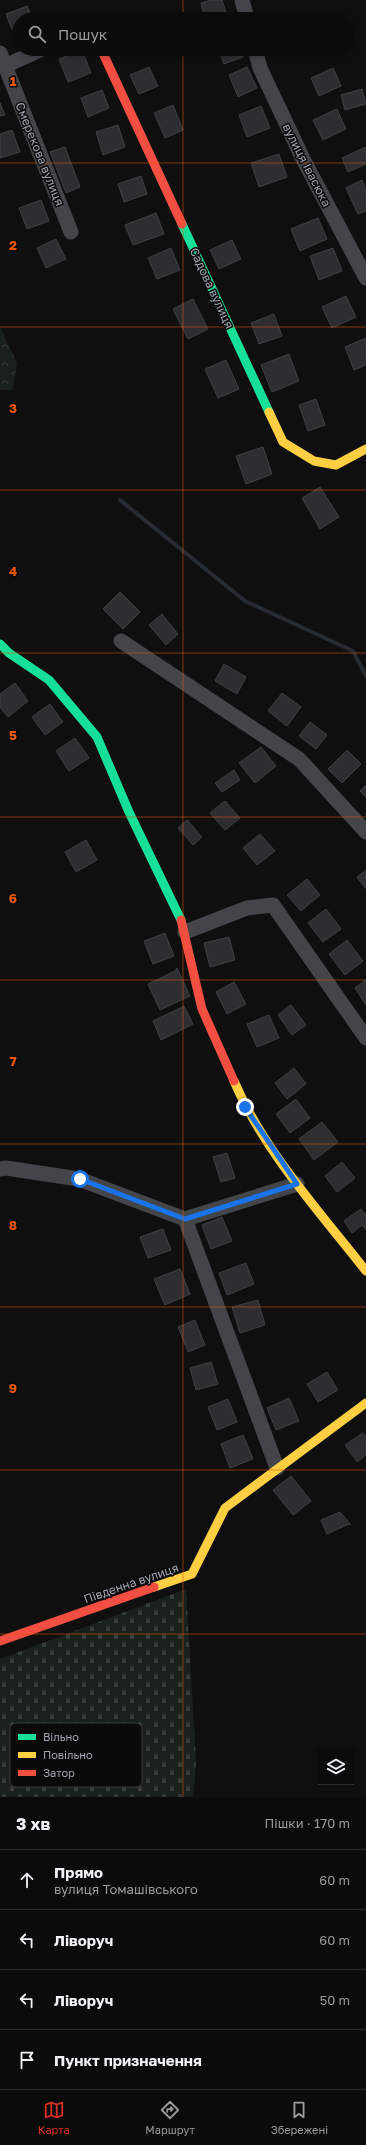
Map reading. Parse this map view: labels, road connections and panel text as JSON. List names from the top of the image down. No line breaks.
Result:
{"streets":{"street":["Смерекова вулиця","вулиця Івасюка","Садова вулиця","Південна вулиця"]},"legend":["Вільно","Повільно","Затор"],"page":{"search":"Пошук","heading":["3 хв","Пішки · 170 m"],"list":[["Прямо","вулиця Томашівського","60 m"],["Ліворуч","60 m"],["Ліворуч","50 m"],"Пункт призначення"],"nav":["Карта","Маршрут","Збережені"]},"grid":{"rows":["1","2","3","4","5","6","7","8","9"]}}
